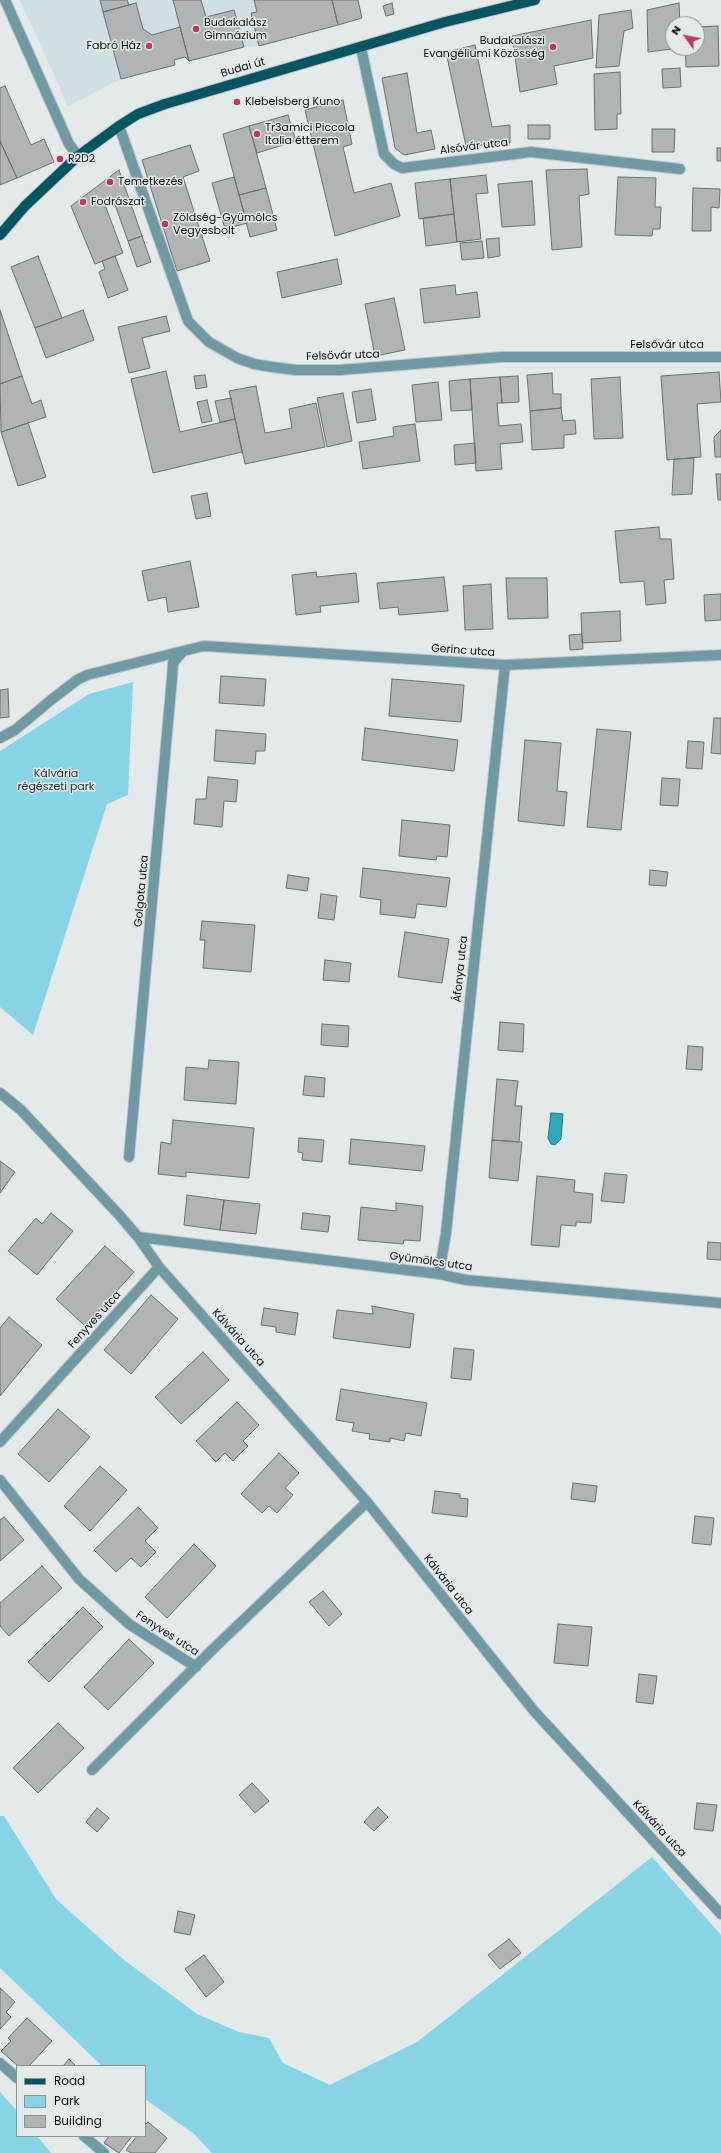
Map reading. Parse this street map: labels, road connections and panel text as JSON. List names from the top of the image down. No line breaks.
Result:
{"streets":{"main road":["Budai út"],"street":["Alsóvár utca","Felsővár utca","Gerinc utca","Golgota utca","Áfonya utca","Gyümölcs utca","Fenyves utca","Kálvária utca"]},"crossings":[["Budai út","Alsóvár utca"],["Budai út","Felsővár utca"],["Gerinc utca","Golgota utca"],["Gerinc utca","Áfonya utca"],["Áfonya utca","Gyümölcs utca"],["Gyümölcs utca","Kálvária utca"],["Fenyves utca","Kálvária utca"]],"parks":["Kálvária régészeti park"],"places":["Budakalász Gimnázium","Fabró Ház","Budakalászi Evangéliumi Közösség","Klebelsberg Kuno","Tr3amici Piccola Italia étterem","R2D2","Temetkezés","Fodrászat","Zöldség-Gyümölcs Vegyesbolt"],"legend":["Road","Park","Building"],"north":"top left"}
